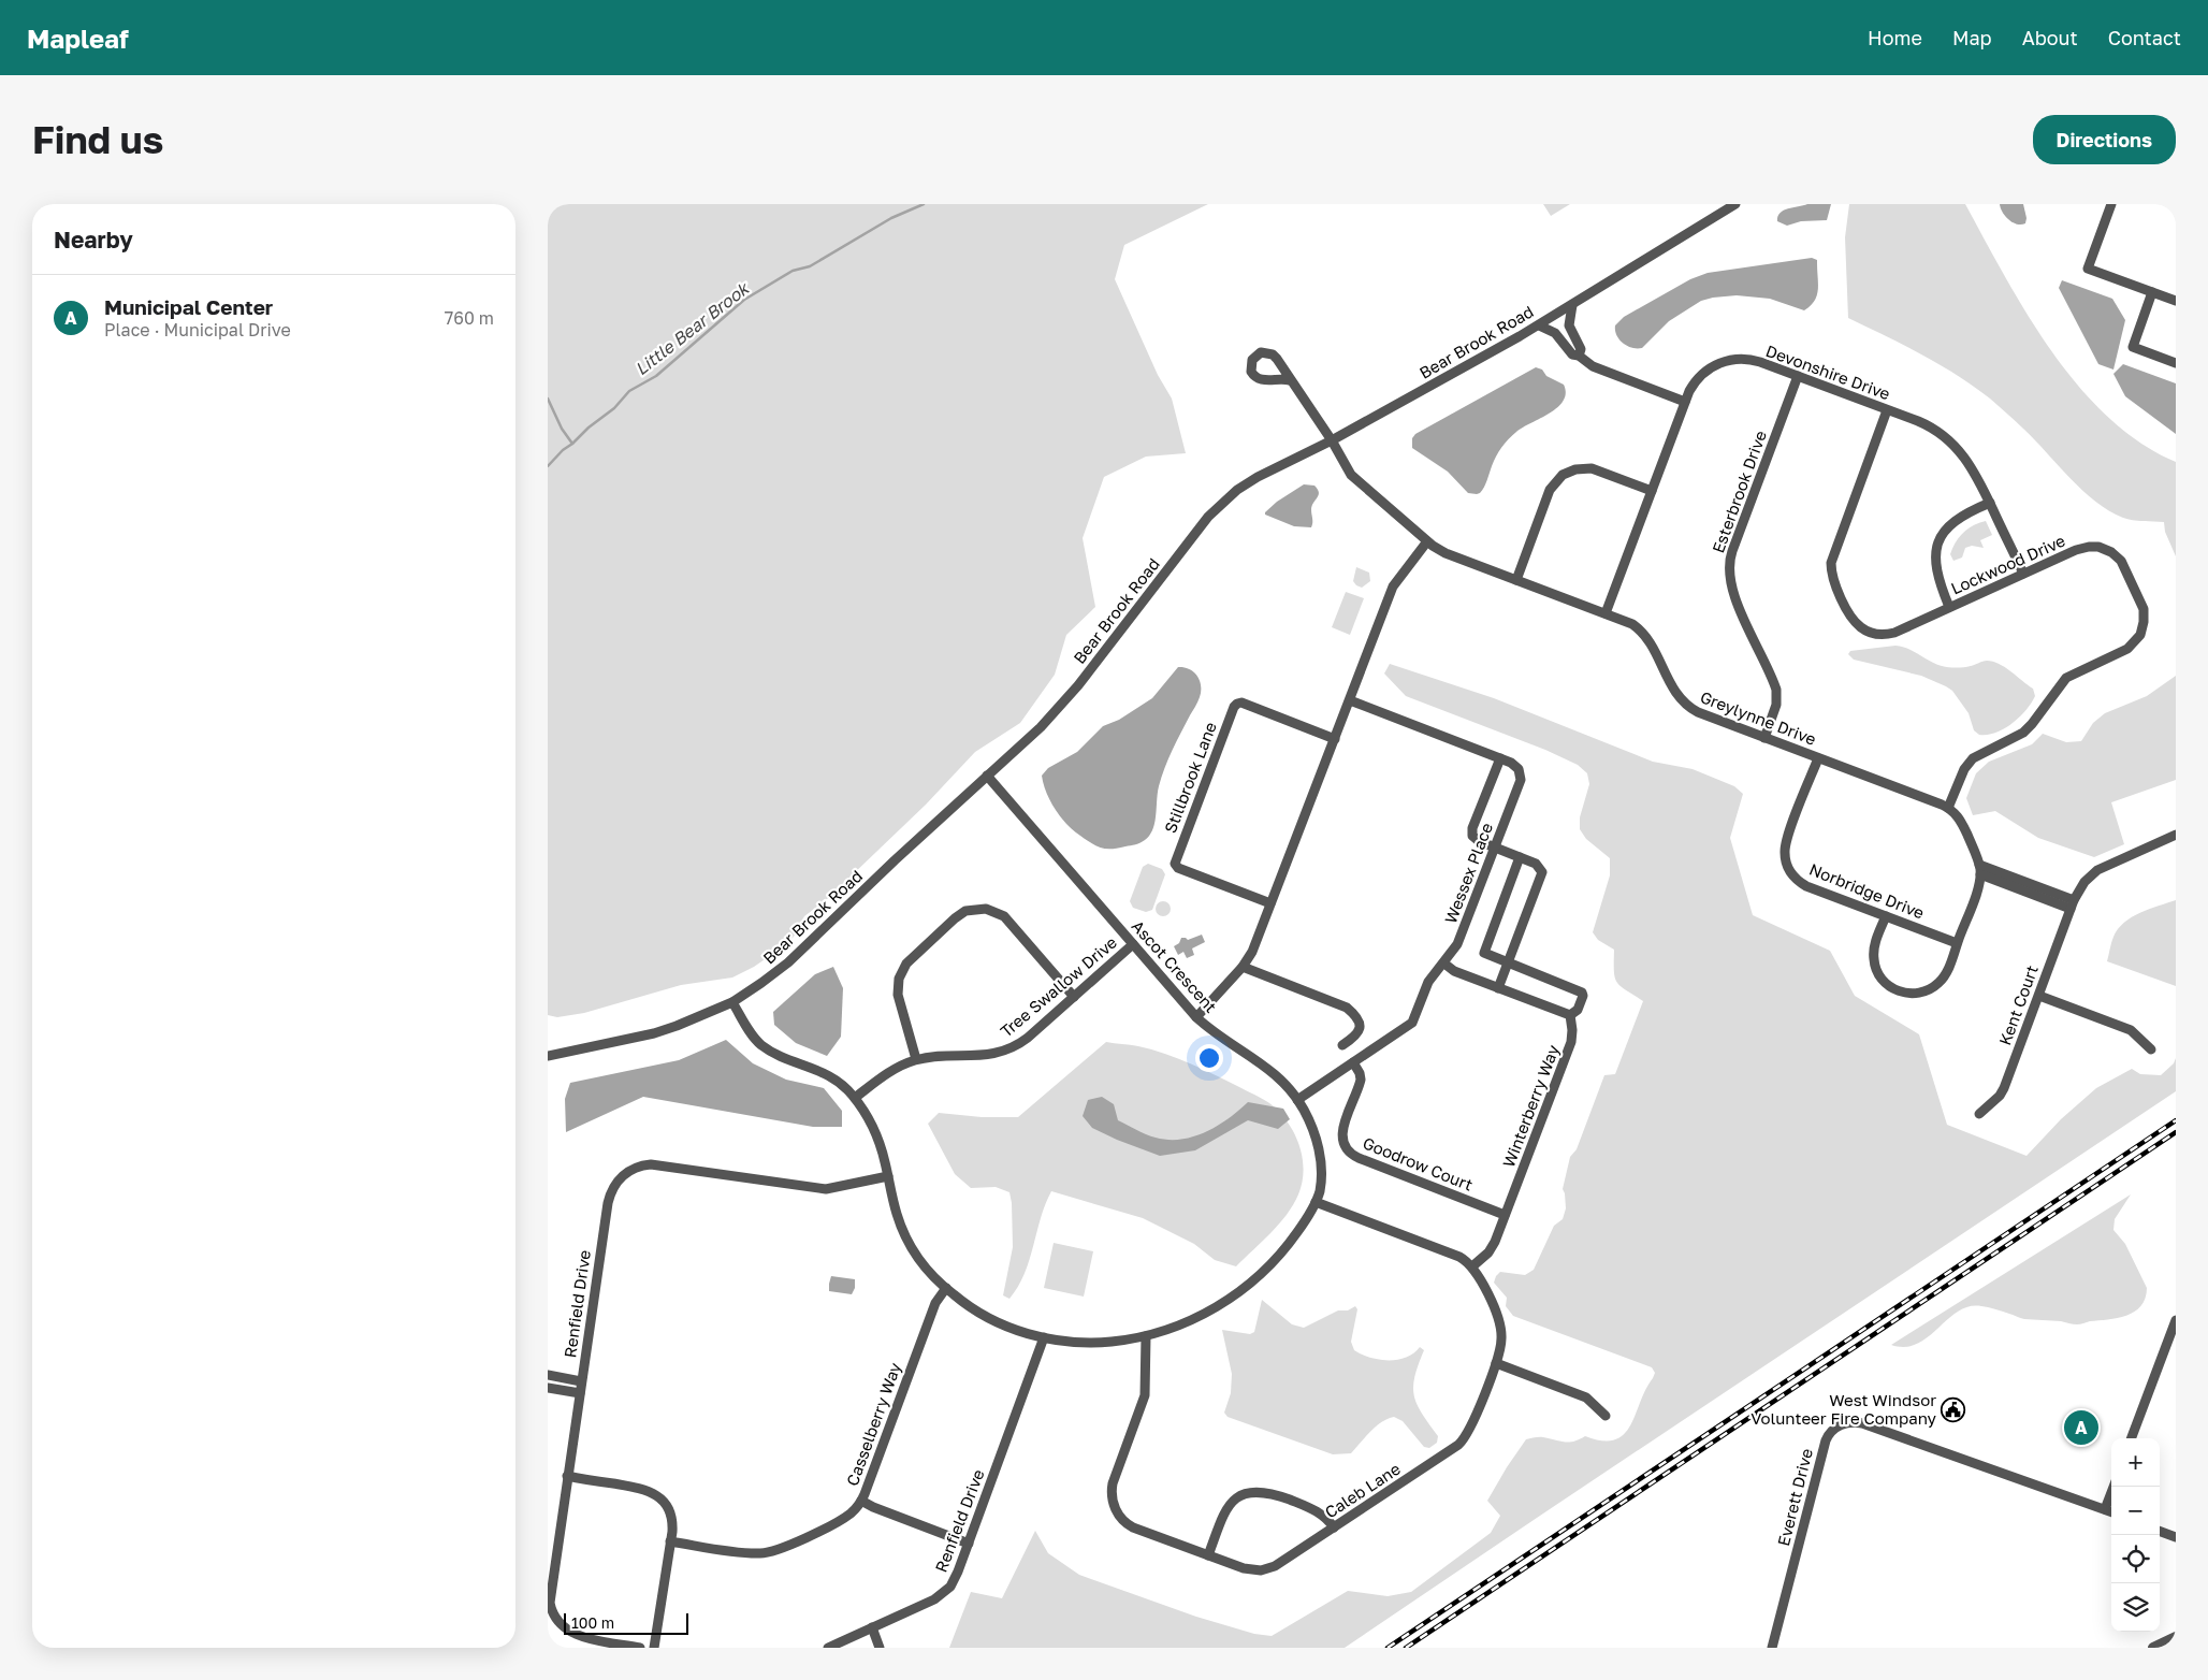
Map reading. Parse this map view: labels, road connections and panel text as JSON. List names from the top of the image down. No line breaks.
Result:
{"streets":{"street":["Bear Brook Road","Devonshire Drive","Esterbrook Drive","Lockwood Drive","Greylynne Drive","Stillbrook Lane","Wessex Place","Norbridge Drive","Ascot Crescent","Tree Swallow Drive","Kent Court","Winterberry Way","Goodrow Court","Renfield Drive","Casselberry Way","Caleb Lane","Everett Drive"]},"crossings":[["Bear Brook Road","Greylynne Drive"],["Bear Brook Road","Ascot Crescent"],["Devonshire Drive","Esterbrook Drive"],["Devonshire Drive","Lockwood Drive"],["Devonshire Drive","Greylynne Drive"],["Esterbrook Drive","Greylynne Drive"],["Lockwood Drive","Greylynne Drive"],["Greylynne Drive","Norbridge Drive"],["Wessex Place","Ascot Crescent"],["Wessex Place","Goodrow Court"],["Ascot Crescent","Tree Swallow Drive"],["Ascot Crescent","Renfield Drive"],["Ascot Crescent","Casselberry Way"],["Ascot Crescent","Caleb Lane"],["Winterberry Way","Goodrow Court"],["Winterberry Way","Caleb Lane"]],"water":["Little Bear Brook"],"places":{"public building":["West Windsor Volunteer Fire Company"]},"scale_bar":"100 m","page":{"header":"Mapleaf","nav":["Home","Map","About","Contact"],"buttons":"Directions","title":"Find us","heading":"Nearby","list":[{"mark":"A","name":"Municipal Center","note":"Place · Municipal Drive","value":"760 m"}],"pins":"A","map_buttons":["+","−"],"scale":"100 m"}}
